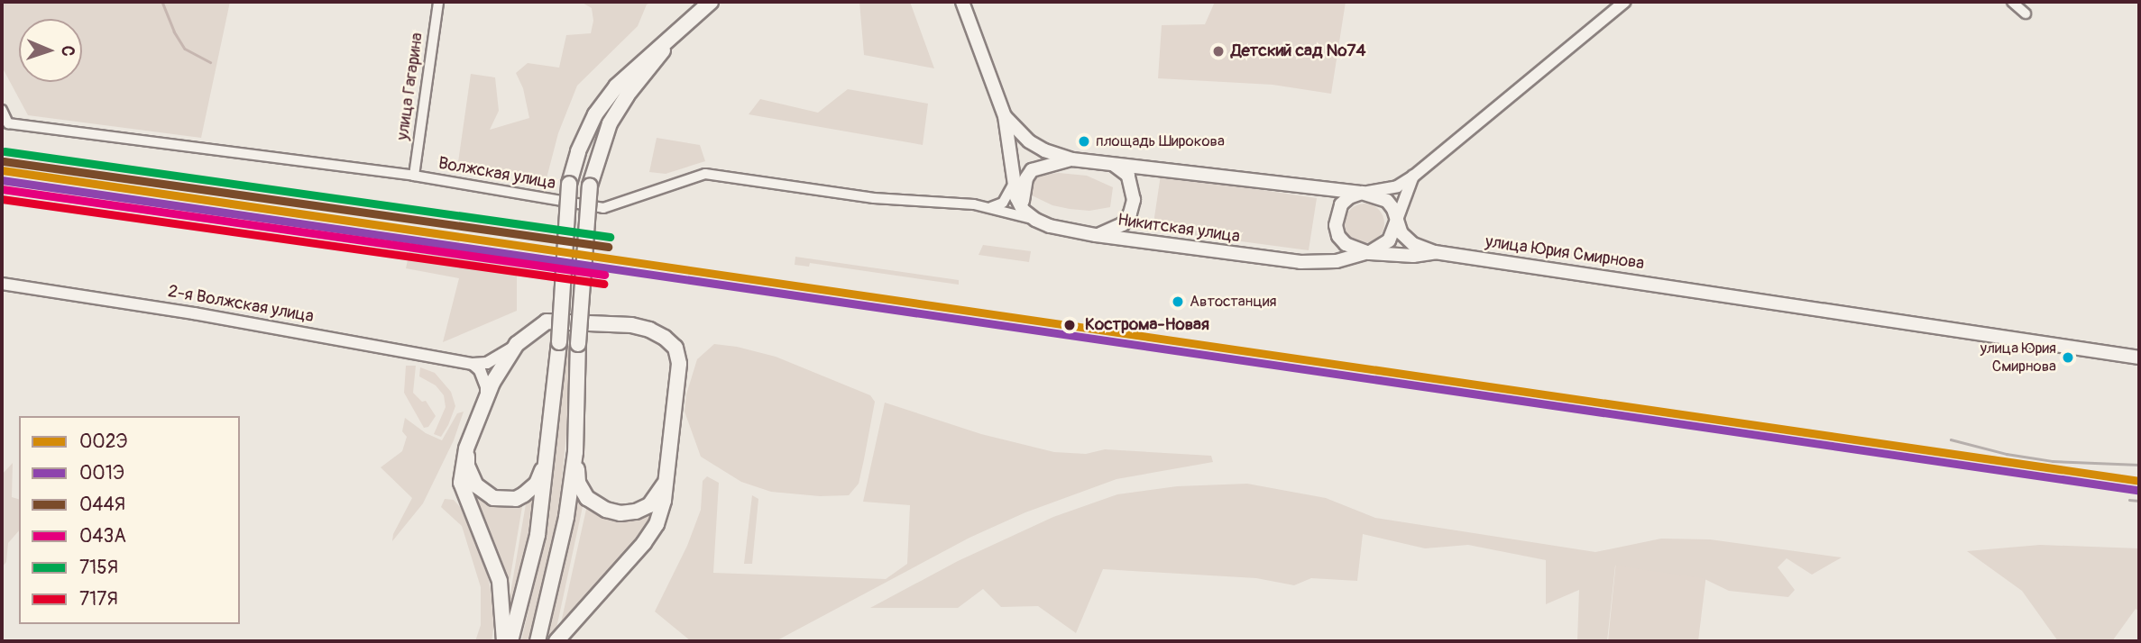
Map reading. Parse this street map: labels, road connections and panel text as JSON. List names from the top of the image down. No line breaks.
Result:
{"streets":{"main road":["Никитская улица","улица Юрия Смирнова"],"street":["улица Гагарина","Волжская улица","2-я Волжская улица"]},"crossings":[["улица Гагарина","Волжская улица"],["Волжская улица","Никитская улица"],["Никитская улица","улица Юрия Смирнова"]],"places":["Детский сад №74","площадь Широкова","Автостанция","Кострома-Новая","улица Юрия Смирнова"],"lines":["transit line 715Я","transit line 044Я","transit line 002Э","transit line 001Э","transit line 043А","transit line 717Я"],"legend":["002Э","001Э","044Я","043А","715Я","717Я"],"north":"right"}
